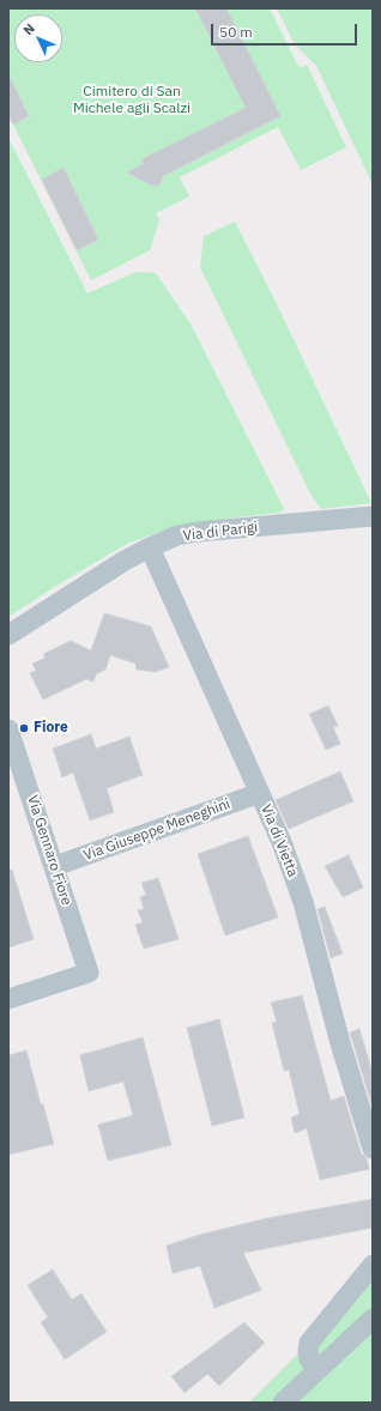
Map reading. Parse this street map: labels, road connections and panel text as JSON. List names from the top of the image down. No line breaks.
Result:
{"streets":{"street":["Via di Parigi","Via Giuseppe Meneghini","Via di Vietta","Via Gennaro Fiore"]},"crossings":[["Via di Parigi","Via di Vietta"],["Via Giuseppe Meneghini","Via di Vietta"],["Via Giuseppe Meneghini","Via Gennaro Fiore"]],"parks":["Cimitero di San Michele agli Scalzi"],"places":["Fiore"],"scale_bar":"50 m","north":"top left"}
